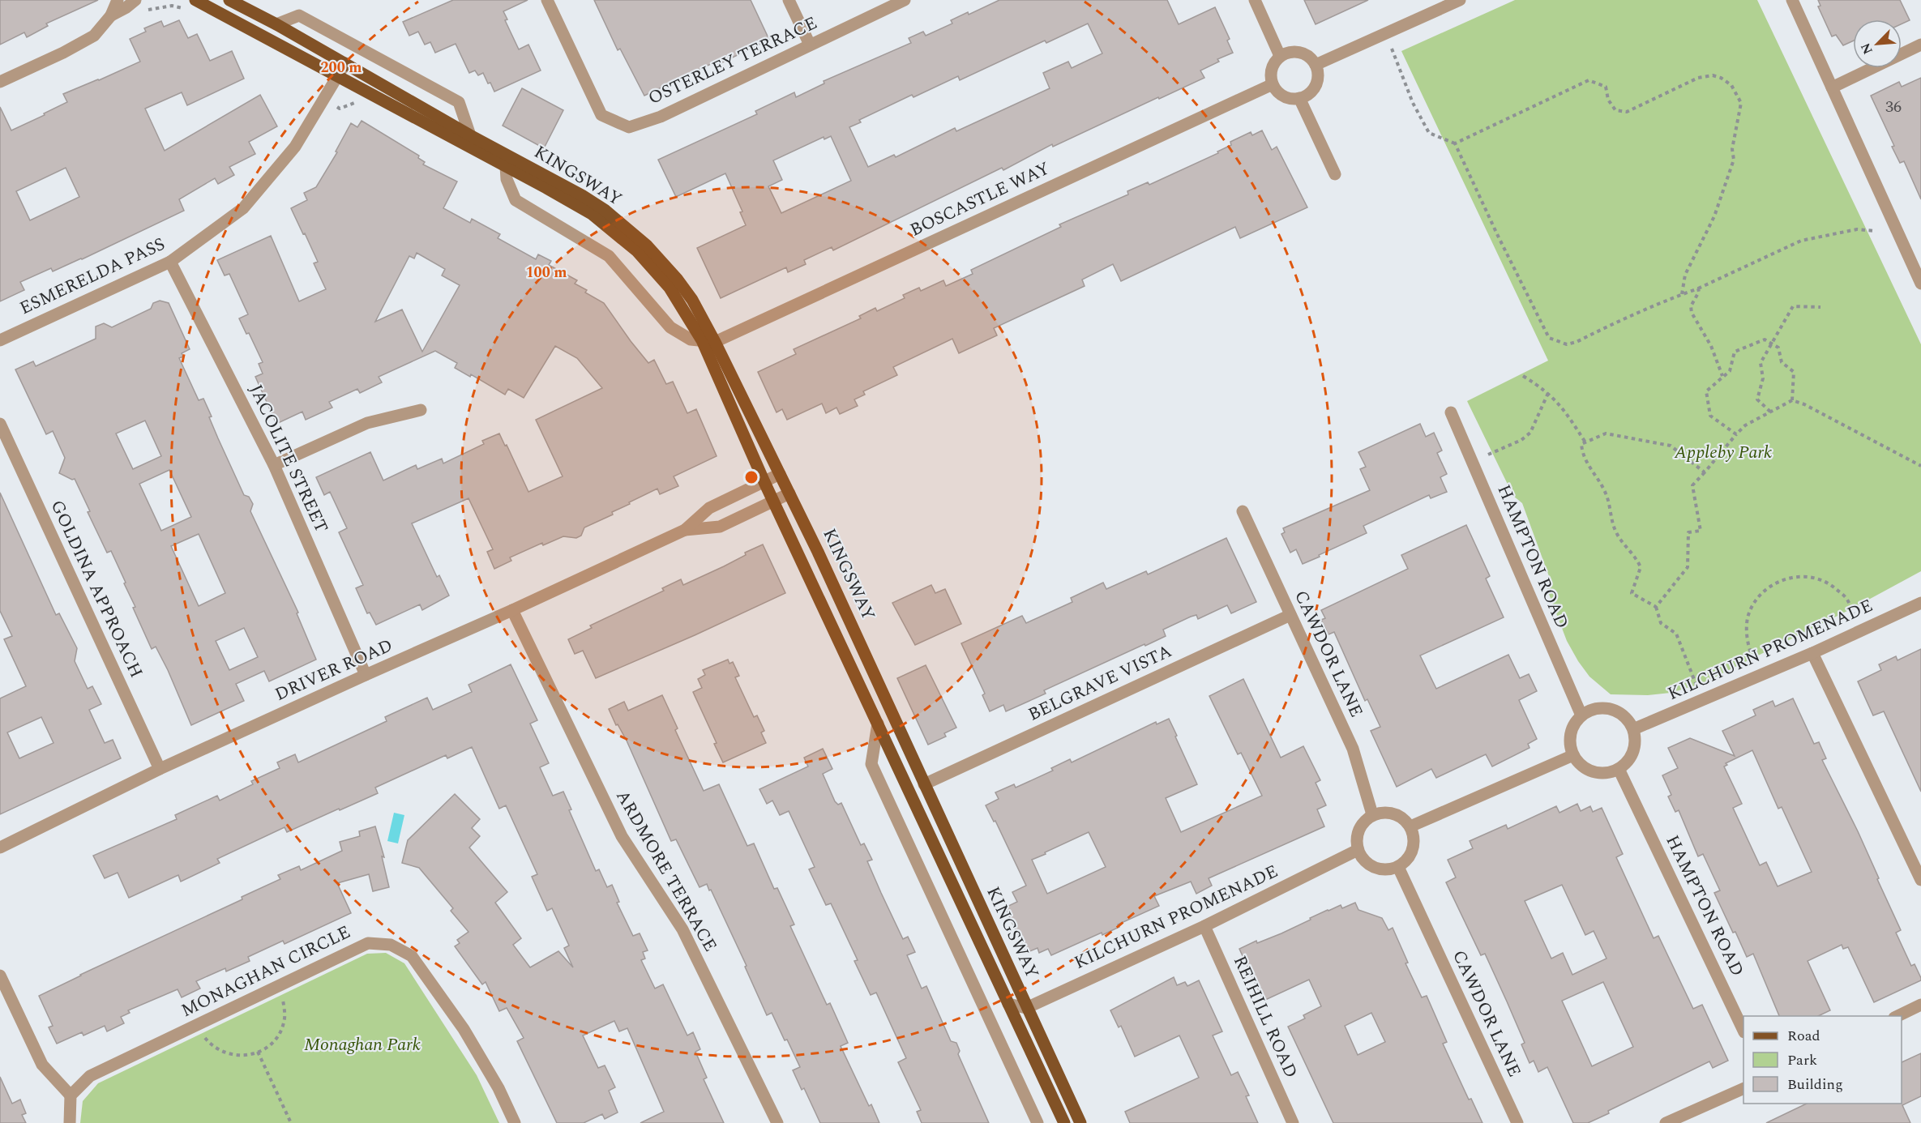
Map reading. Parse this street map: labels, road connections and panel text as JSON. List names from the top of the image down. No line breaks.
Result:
{"streets":{"main road":["KINGSWAY"],"street":["OSTERLEY TERRACE","BOSCASTLE WAY","ESMERELDA PASS","JACOLITE STREET","HAMPTON ROAD","GOLDINA APPROACH","KILCHURN PROMENADE","CAWDOR LANE","DRIVER ROAD","BELGRAVE VISTA","ARDMORE TERRACE","MONAGHAN CIRCLE","REIHILL ROAD"]},"crossings":[["KINGSWAY","BOSCASTLE WAY"],["KINGSWAY","ESMERELDA PASS"],["KINGSWAY","KILCHURN PROMENADE"],["KINGSWAY","DRIVER ROAD"],["KINGSWAY","BELGRAVE VISTA"],["ESMERELDA PASS","JACOLITE STREET"],["JACOLITE STREET","DRIVER ROAD"],["HAMPTON ROAD","KILCHURN PROMENADE"],["GOLDINA APPROACH","DRIVER ROAD"],["KILCHURN PROMENADE","CAWDOR LANE"],["KILCHURN PROMENADE","REIHILL ROAD"],["CAWDOR LANE","BELGRAVE VISTA"],["DRIVER ROAD","ARDMORE TERRACE"]],"parks":["Appleby Park","Monaghan Park"],"house_numbers":["36"],"legend":["Road","Park","Building"],"north":"bottom left","rings":["200 m","100 m"]}
